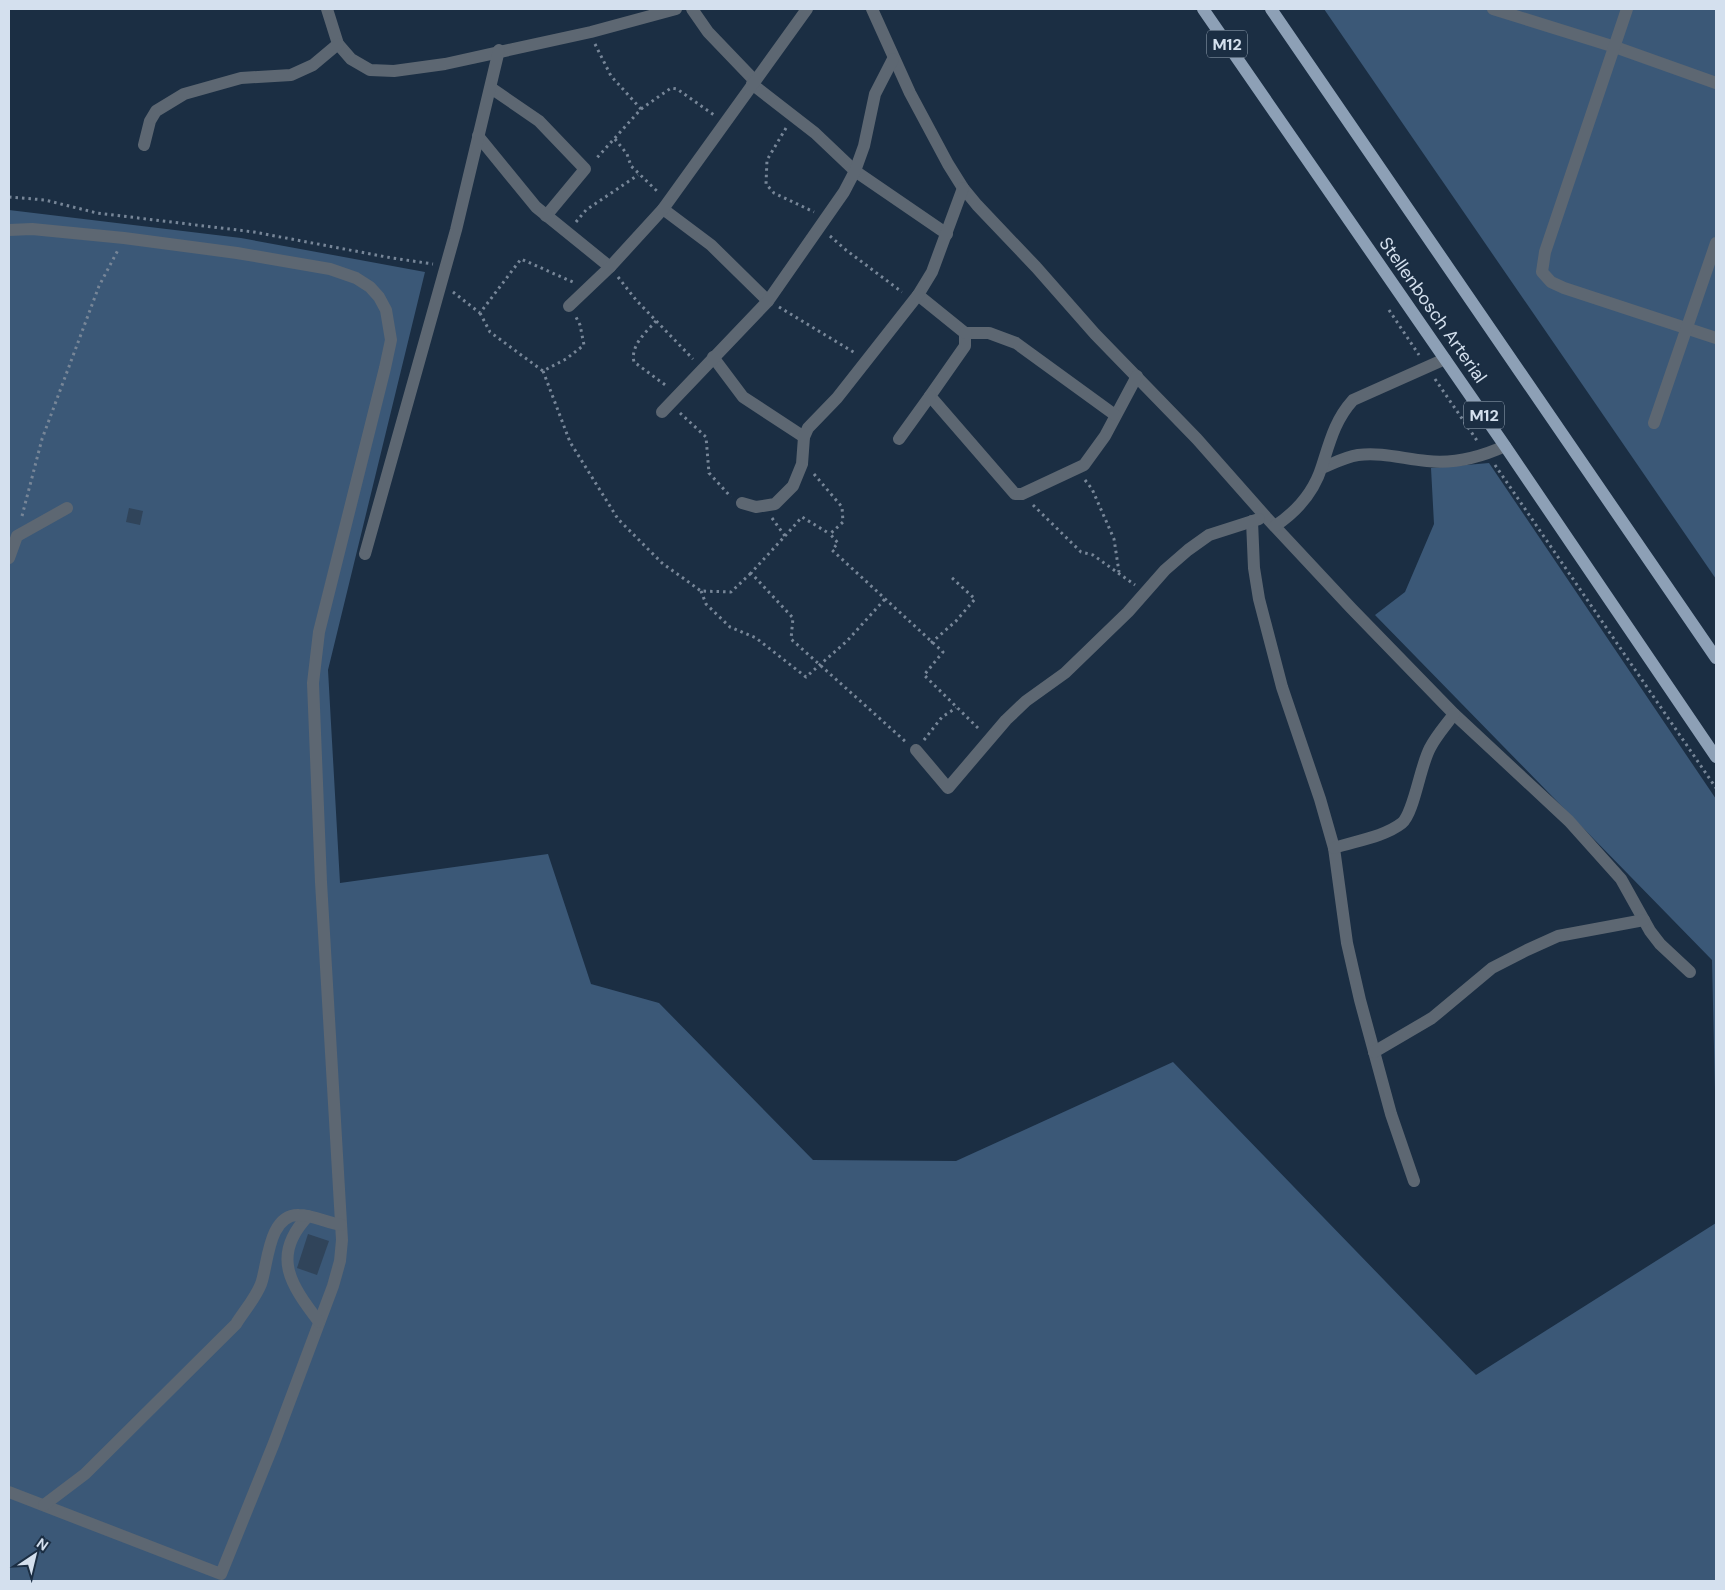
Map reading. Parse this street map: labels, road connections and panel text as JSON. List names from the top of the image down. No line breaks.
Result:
{"streets":{"main road":["M12","Stellenbosch Arterial"]},"north":"top right"}
